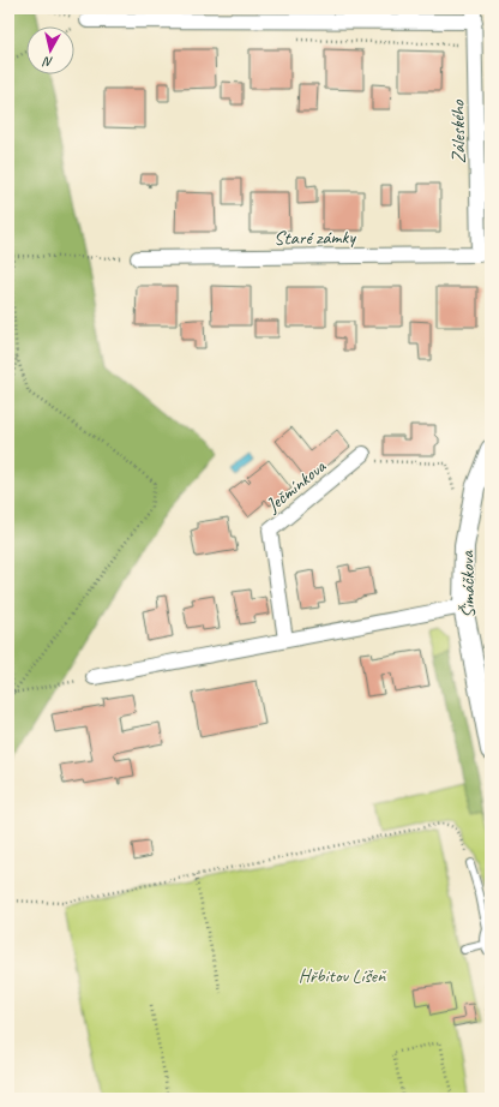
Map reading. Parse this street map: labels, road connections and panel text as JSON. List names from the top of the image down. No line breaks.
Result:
{"streets":{"street":["Záleského","Staré zámky","Ječmínkova","Šimáčkova"]},"crossings":[["Záleského","Staré zámky"]],"parks":["Hřbitov Líšeň"],"north":"bottom"}
